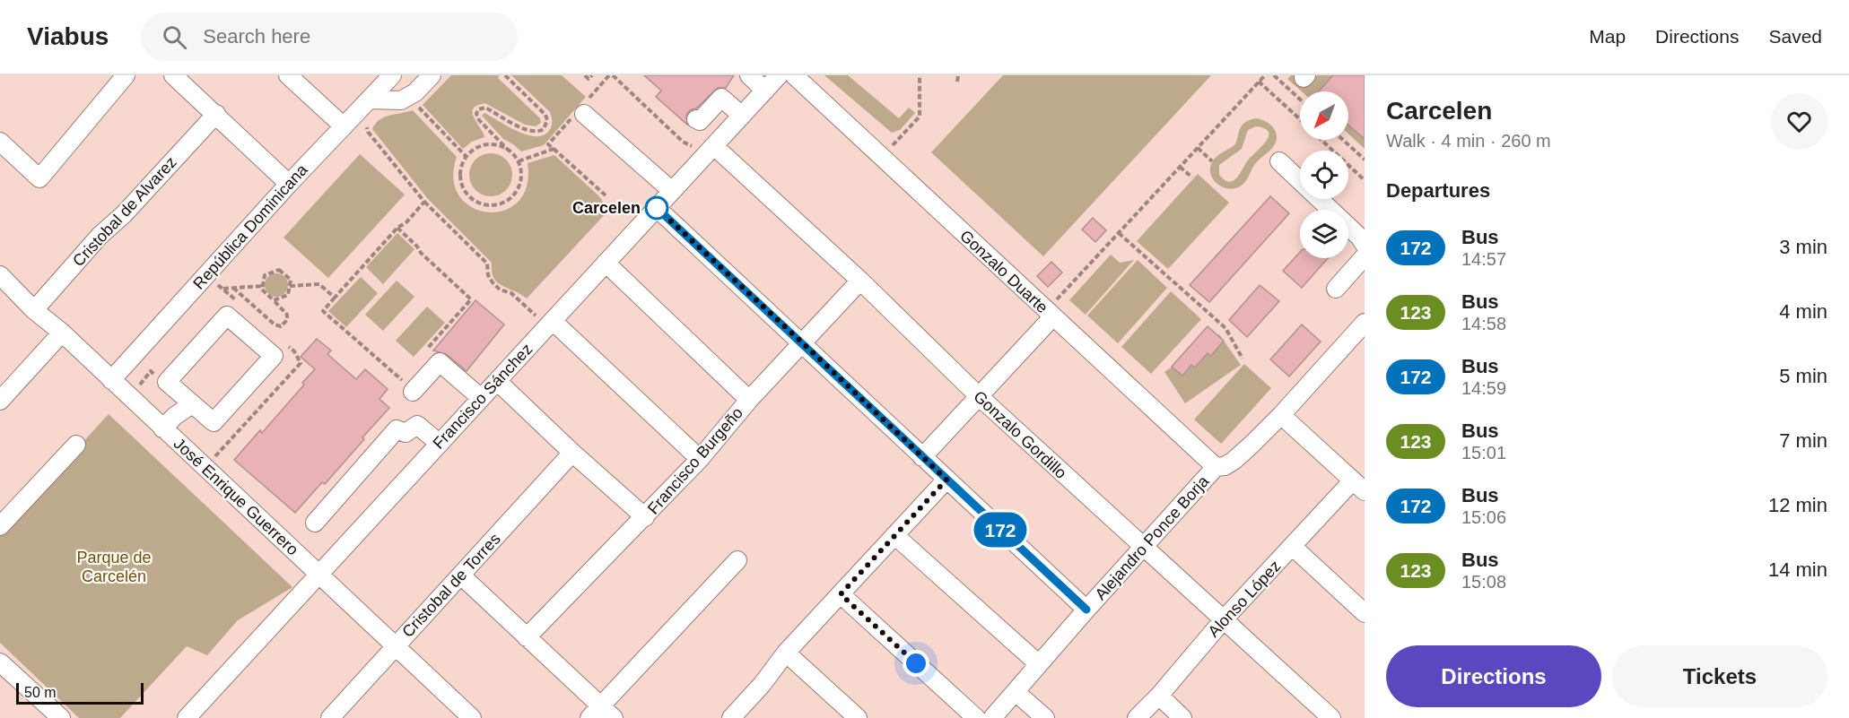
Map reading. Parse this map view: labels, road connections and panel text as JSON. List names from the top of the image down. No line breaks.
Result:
{"streets":{"street":["Cristobal de Alvarez","República Dominicana","Gonzalo Duarte","Francisco Sánchez","Gonzalo Gordillo","Francisco Burgeño","José Enrique Guerrero","Alejandro Ponce Borja","Cristobal de Torres","Alonso López"]},"crossings":[["Cristobal de Alvarez","José Enrique Guerrero"],["República Dominicana","José Enrique Guerrero"],["Gonzalo Duarte","Alejandro Ponce Borja"],["Francisco Sánchez","Gonzalo Gordillo"],["Francisco Sánchez","José Enrique Guerrero"],["Gonzalo Gordillo","Francisco Burgeño"],["Gonzalo Gordillo","Alejandro Ponce Borja"],["Gonzalo Gordillo","Alonso López"],["José Enrique Guerrero","Cristobal de Torres"]],"parks":["Parque de Carcelén"],"places":["Carcelen"],"lines":["bus line 172"],"scale_bar":"50 m","north":"bottom left","page":{"header":"Viabus","search":"Search here","nav":["Map","Directions","Saved"],"on_map":"172","heading":[["Carcelen","Walk · 4 min · 260 m"],"Departures"],"list":[{"mark":"172","name":"Bus","note":"14:57","value":"3 min"},{"mark":"123","name":"Bus","note":"14:58","value":"4 min"},{"mark":"172","name":"Bus","note":"14:59","value":"5 min"},{"mark":"123","name":"Bus","note":"15:01","value":"7 min"},{"mark":"172","name":"Bus","note":"15:06","value":"12 min"},{"mark":"123","name":"Bus","note":"15:08","value":"14 min"}],"buttons":["Directions","Tickets"],"scale":"50 m"}}
